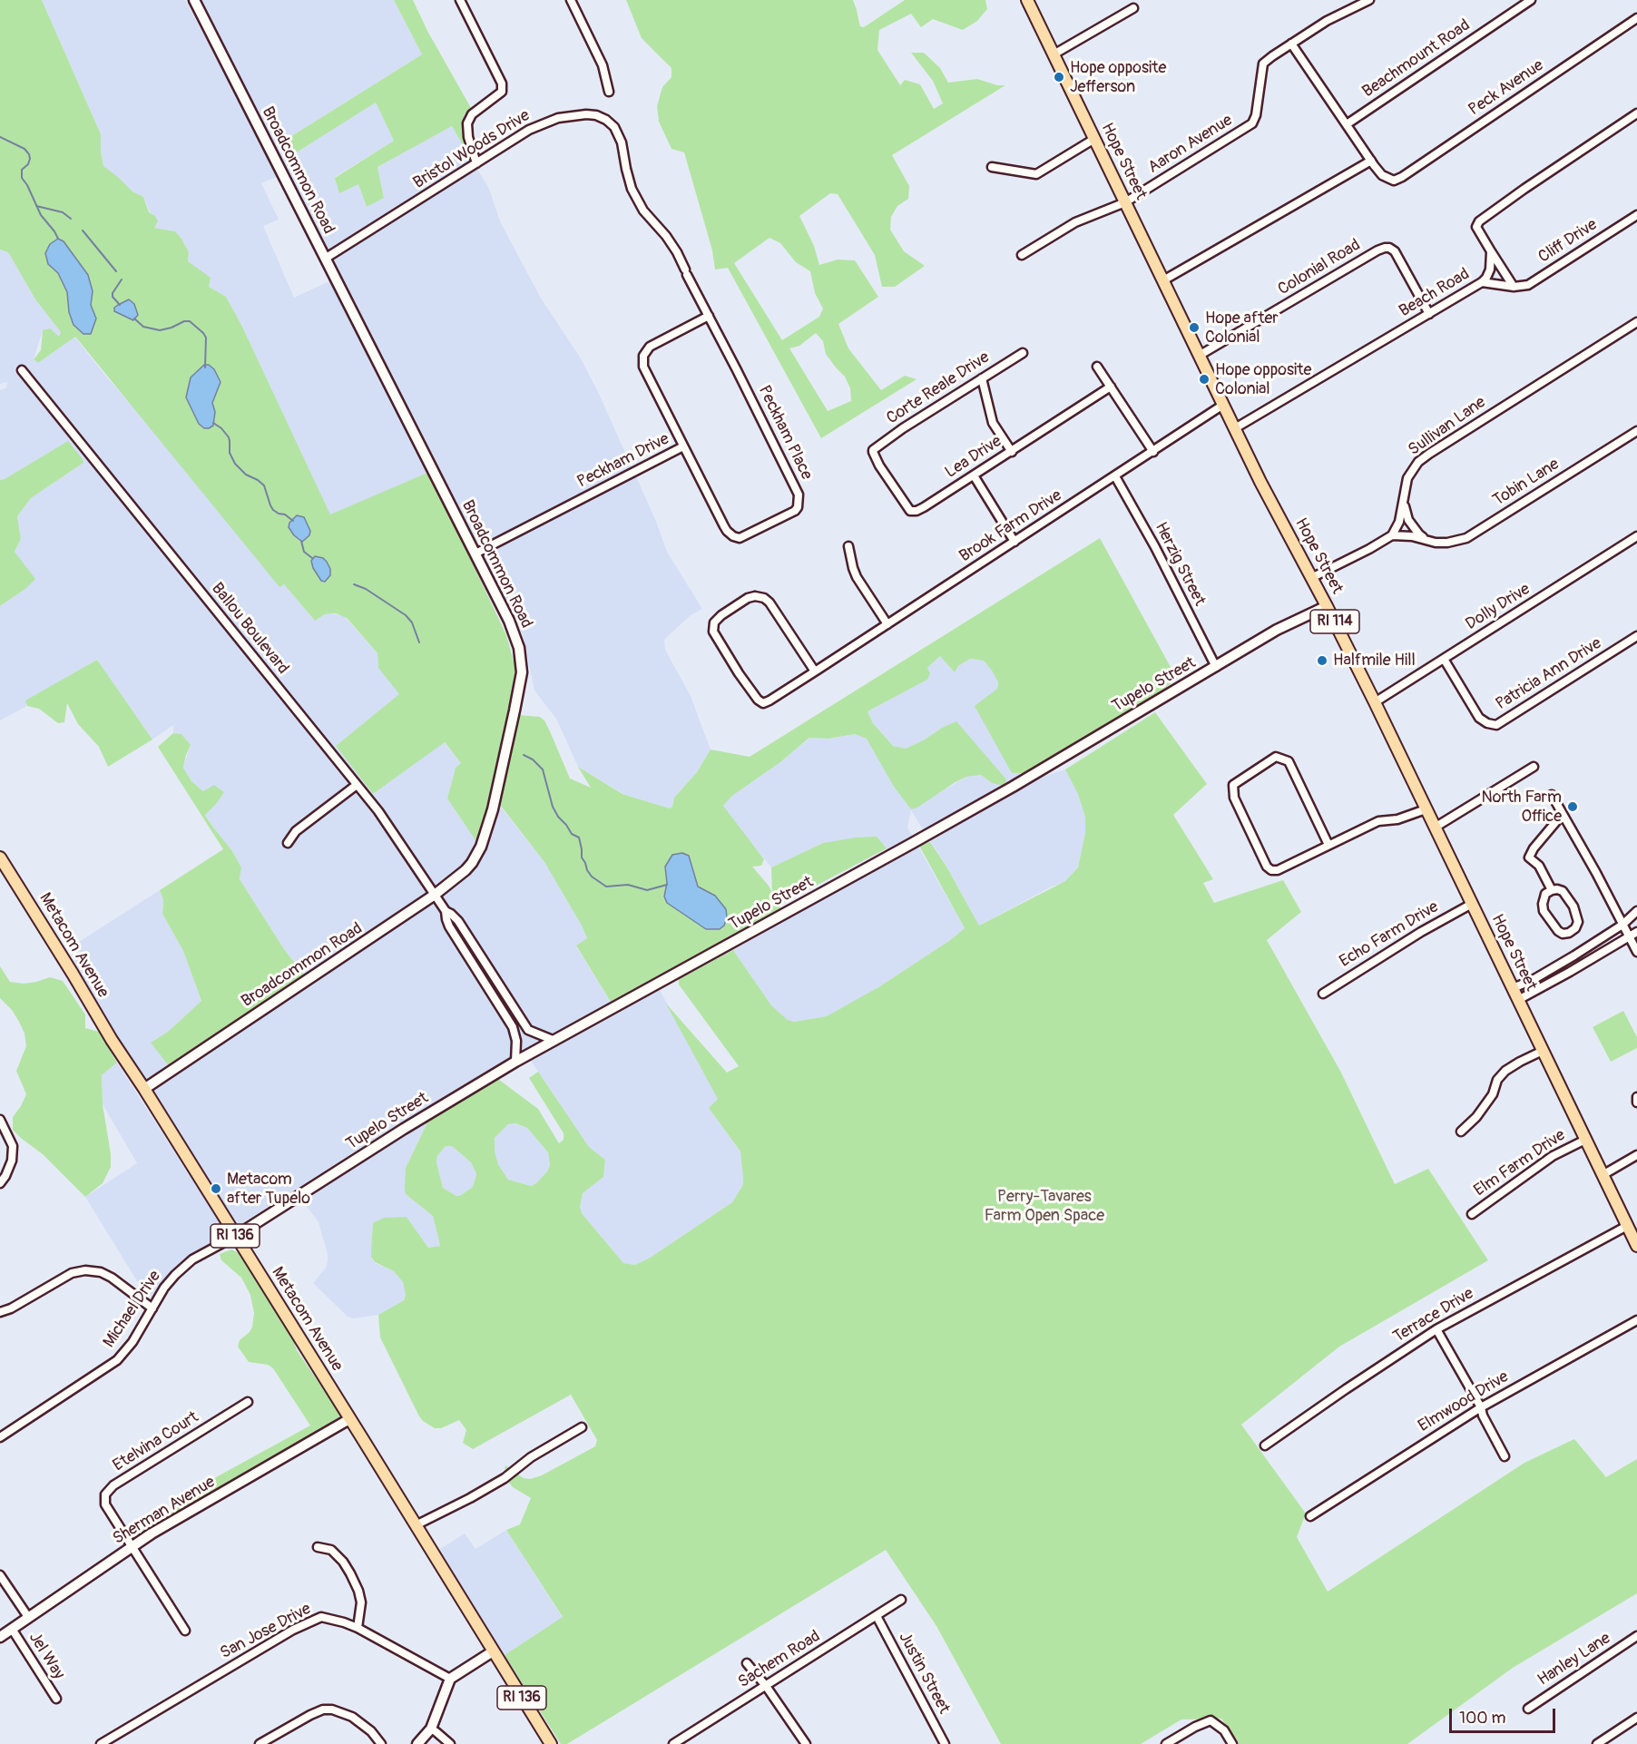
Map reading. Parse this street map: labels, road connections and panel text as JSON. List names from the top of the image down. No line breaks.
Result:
{"streets":{"main road":["Hope Street","RI 114","Metacom Avenue","RI 136"],"street":["Beachmount Road","Peck Avenue","Aaron Avenue","Bristol Woods Drive","Broadcommon Road","Cliff Drive","Colonial Road","Beach Road","Corte Reale Drive","Sullivan Lane","Peckham Place","Lea Drive","Peckham Drive","Tobin Lane","Brook Farm Drive","Herzig Street","Dolly Drive","Ballou Boulevard","Patricia Ann Drive","Tupelo Street","Echo Farm Drive","Elm Farm Drive","Michael Drive","Terrace Drive","Elmwood Drive","Etelvina Court","Sherman Avenue","San Jose Drive","Jel Way","Sachem Road","Hanley Lane","Justin Street"]},"crossings":[["Aaron Avenue","Hope Street"],["Bristol Woods Drive","Broadcommon Road"],["Bristol Woods Drive","Peckham Place"],["Hope Street","Colonial Road"],["Hope Street","Beach Road"],["Hope Street","Brook Farm Drive"],["Hope Street","Dolly Drive"],["Hope Street","Tupelo Street"],["Hope Street","Echo Farm Drive"],["Hope Street","Elm Farm Drive"],["Hope Street","Terrace Drive"],["Broadcommon Road","Peckham Drive"],["Broadcommon Road","Ballou Boulevard"],["Broadcommon Road","Metacom Avenue"],["Cliff Drive","Beach Road"],["Colonial Road","Beach Road"],["Corte Reale Drive","Lea Drive"],["Sullivan Lane","Tobin Lane"],["Peckham Place","Peckham Drive"],["Brook Farm Drive","Herzig Street"],["Herzig Street","Tupelo Street"],["Dolly Drive","Patricia Ann Drive"],["Ballou Boulevard","Tupelo Street"],["Tupelo Street","Metacom Avenue"],["Tupelo Street","Michael Drive"],["Metacom Avenue","Michael Drive"],["Metacom Avenue","Sherman Avenue"],["Etelvina Court","Sherman Avenue"],["Sherman Avenue","Jel Way"],["Sachem Road","Justin Street"]],"parks":["Perry-Tavares Farm Open Space"],"places":["Hope opposite Jefferson","Hope after Colonial","Hope opposite Colonial","Halfmile Hill","North Farm Office","Metacom after Tupelo"],"scale_bar":"100 m"}
